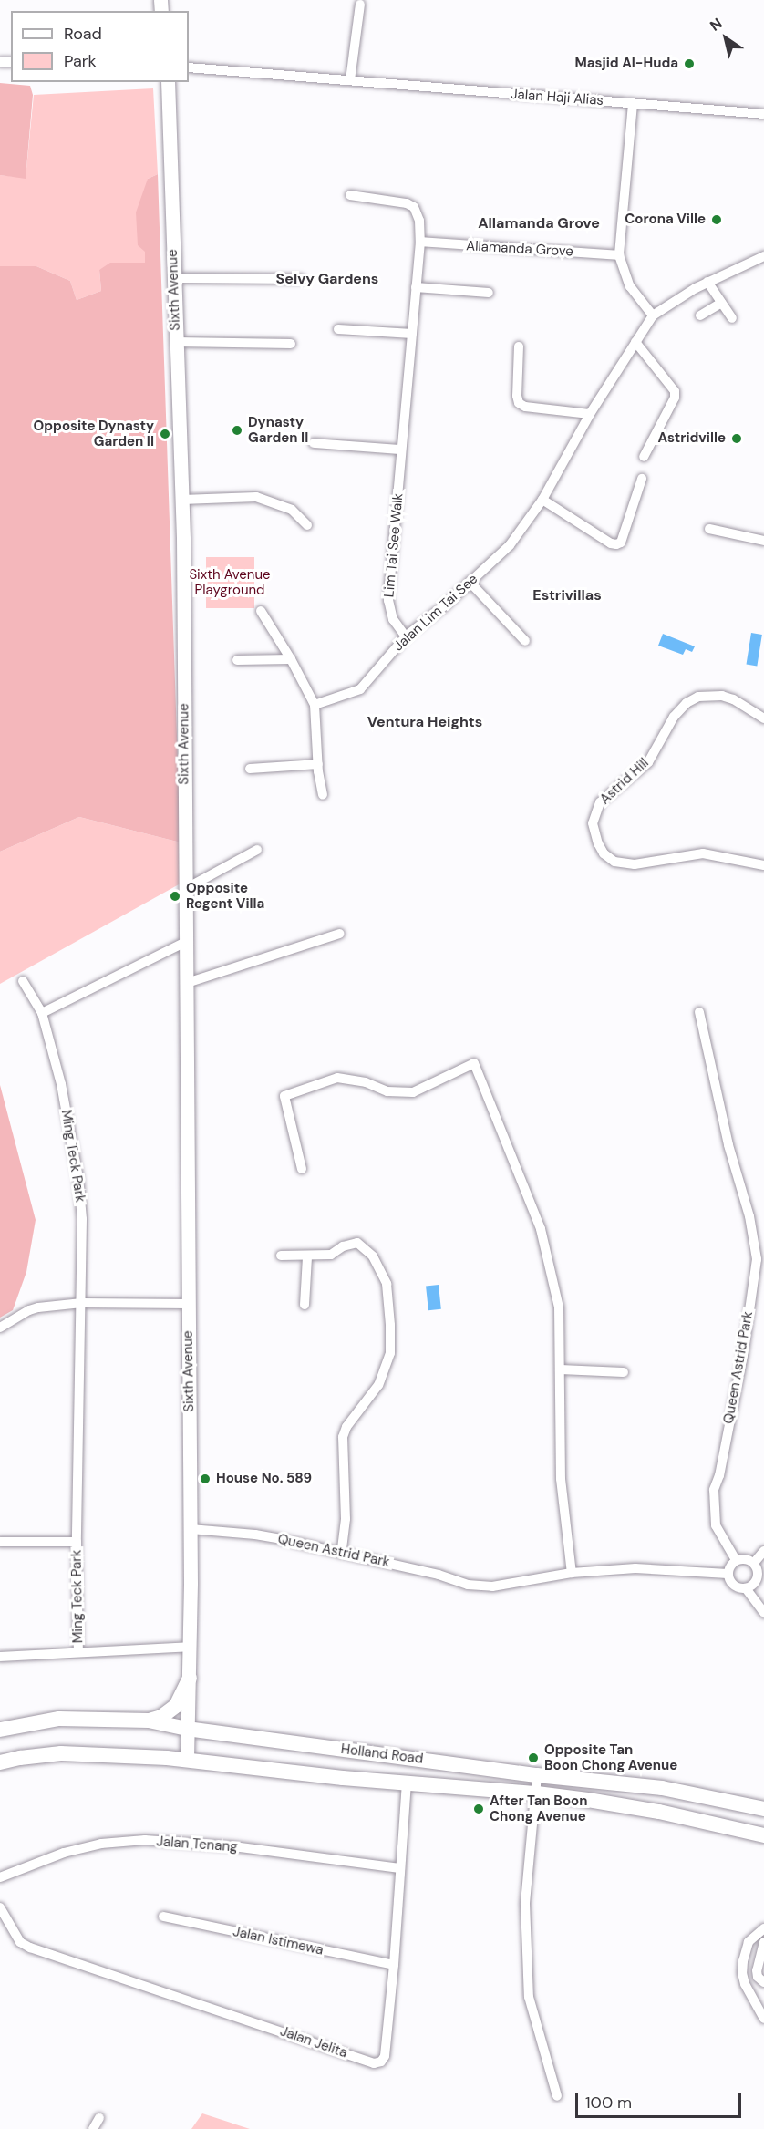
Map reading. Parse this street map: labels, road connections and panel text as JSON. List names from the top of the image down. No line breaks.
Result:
{"streets":{"main road":["Sixth Avenue","Holland Road"],"street":["Jalan Haji Alias","Allamanda Grove","Lim Tai See Walk","Jalan Lim Tai See","Astrid Hill","Ming Teck Park","Queen Astrid Park","Jalan Tenang","Jalan Istimewa","Jalan Jelita"]},"crossings":[["Allamanda Grove","Lim Tai See Walk"],["Sixth Avenue","Ming Teck Park"],["Sixth Avenue","Queen Astrid Park"],["Sixth Avenue","Holland Road"],["Lim Tai See Walk","Jalan Lim Tai See"],["Holland Road","Jalan Jelita"],["Jalan Tenang","Jalan Jelita"],["Jalan Istimewa","Jalan Jelita"]],"districts":["Allamanda Grove","Selvy Gardens","Estrivillas","Ventura Heights"],"parks":["Sixth Avenue Playground"],"places":["Masjid Al-Huda","Corona Ville","Dynasty Garden II","Opposite Dynasty Garden II","Astridville","Opposite Regent Villa","House No. 589","Opposite Tan Boon Chong Avenue","After Tan Boon Chong Avenue"],"legend":["Road","Park"],"scale_bar":"100 m","north":"top left"}
